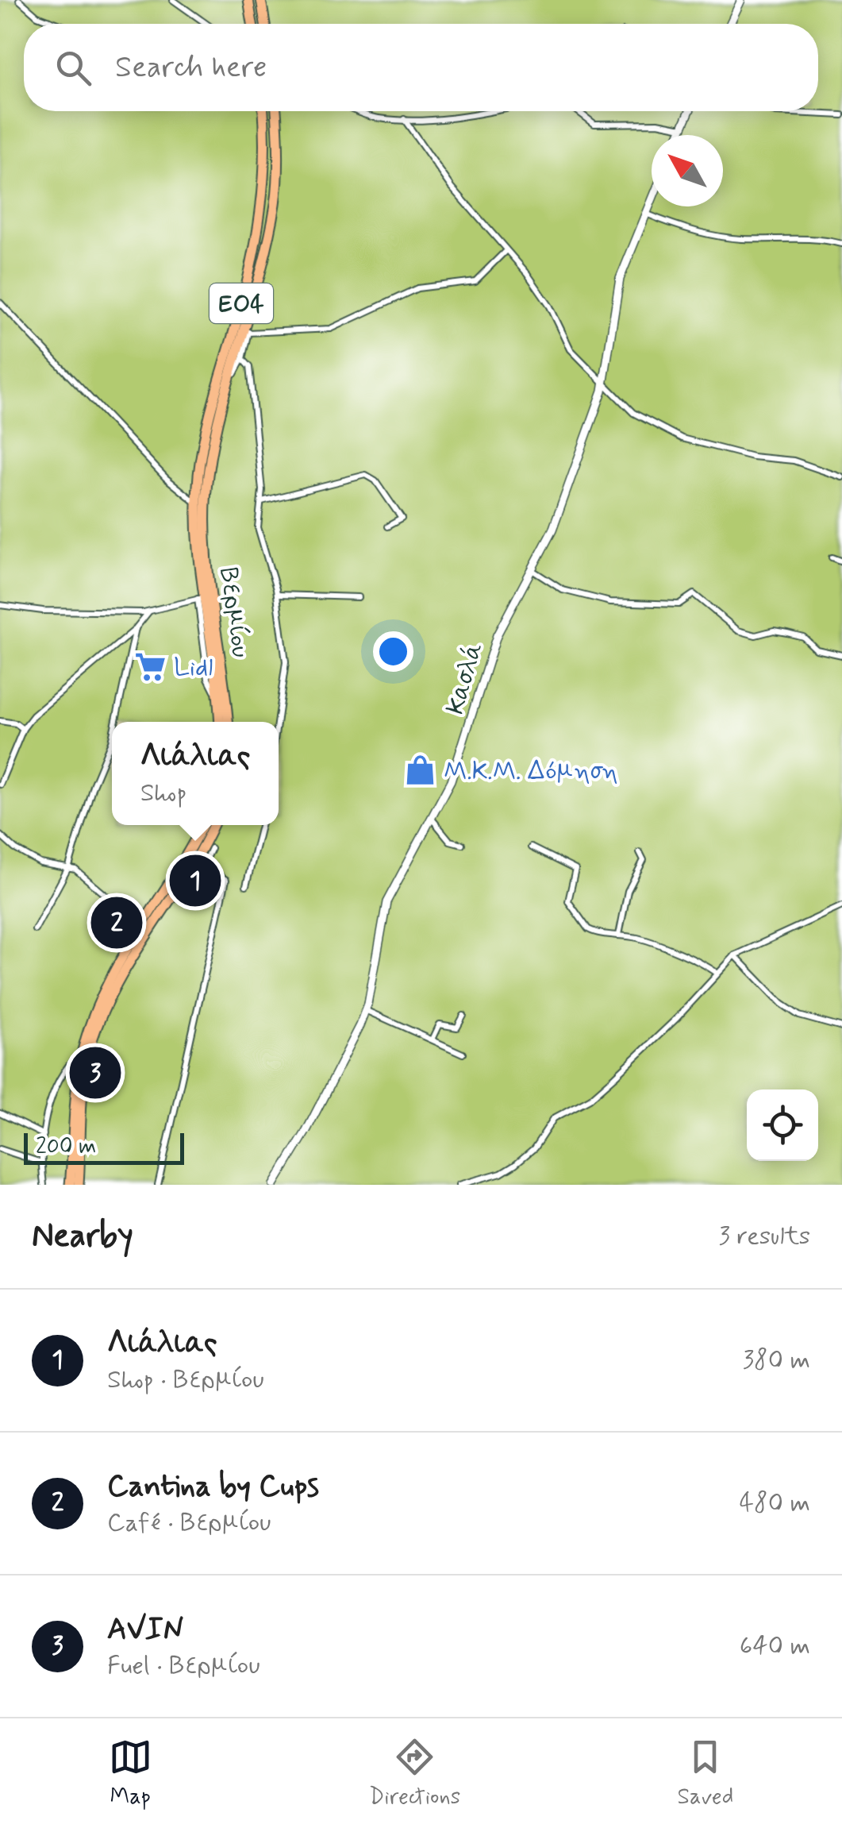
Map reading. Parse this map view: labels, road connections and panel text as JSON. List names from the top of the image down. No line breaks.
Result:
{"streets":{"main road":["ΕΟ4","Βερμίου"],"street":["Κασλά"]},"crossings":[["ΕΟ4","Βερμίου"]],"places":{"supermarket":["Lidl"],"shop":["Μ.Κ.Μ. Δόμηση"]},"scale_bar":"200 m","north":"top left","page":{"search":"Search here","popup":["Λιάλιας","Shop"],"pins":["1","2","3"],"scale":"200 m","heading":["Nearby","3 results"],"list":[{"mark":"1","name":"Λιάλιας","note":"Shop · Βερμίου","value":"380 m"},{"mark":"2","name":"Cantina by Cups","note":"Café · Βερμίου","value":"480 m"},{"mark":"3","name":"AVIN","note":"Fuel · Βερμίου","value":"640 m"}],"nav":["Map","Directions","Saved"]}}
